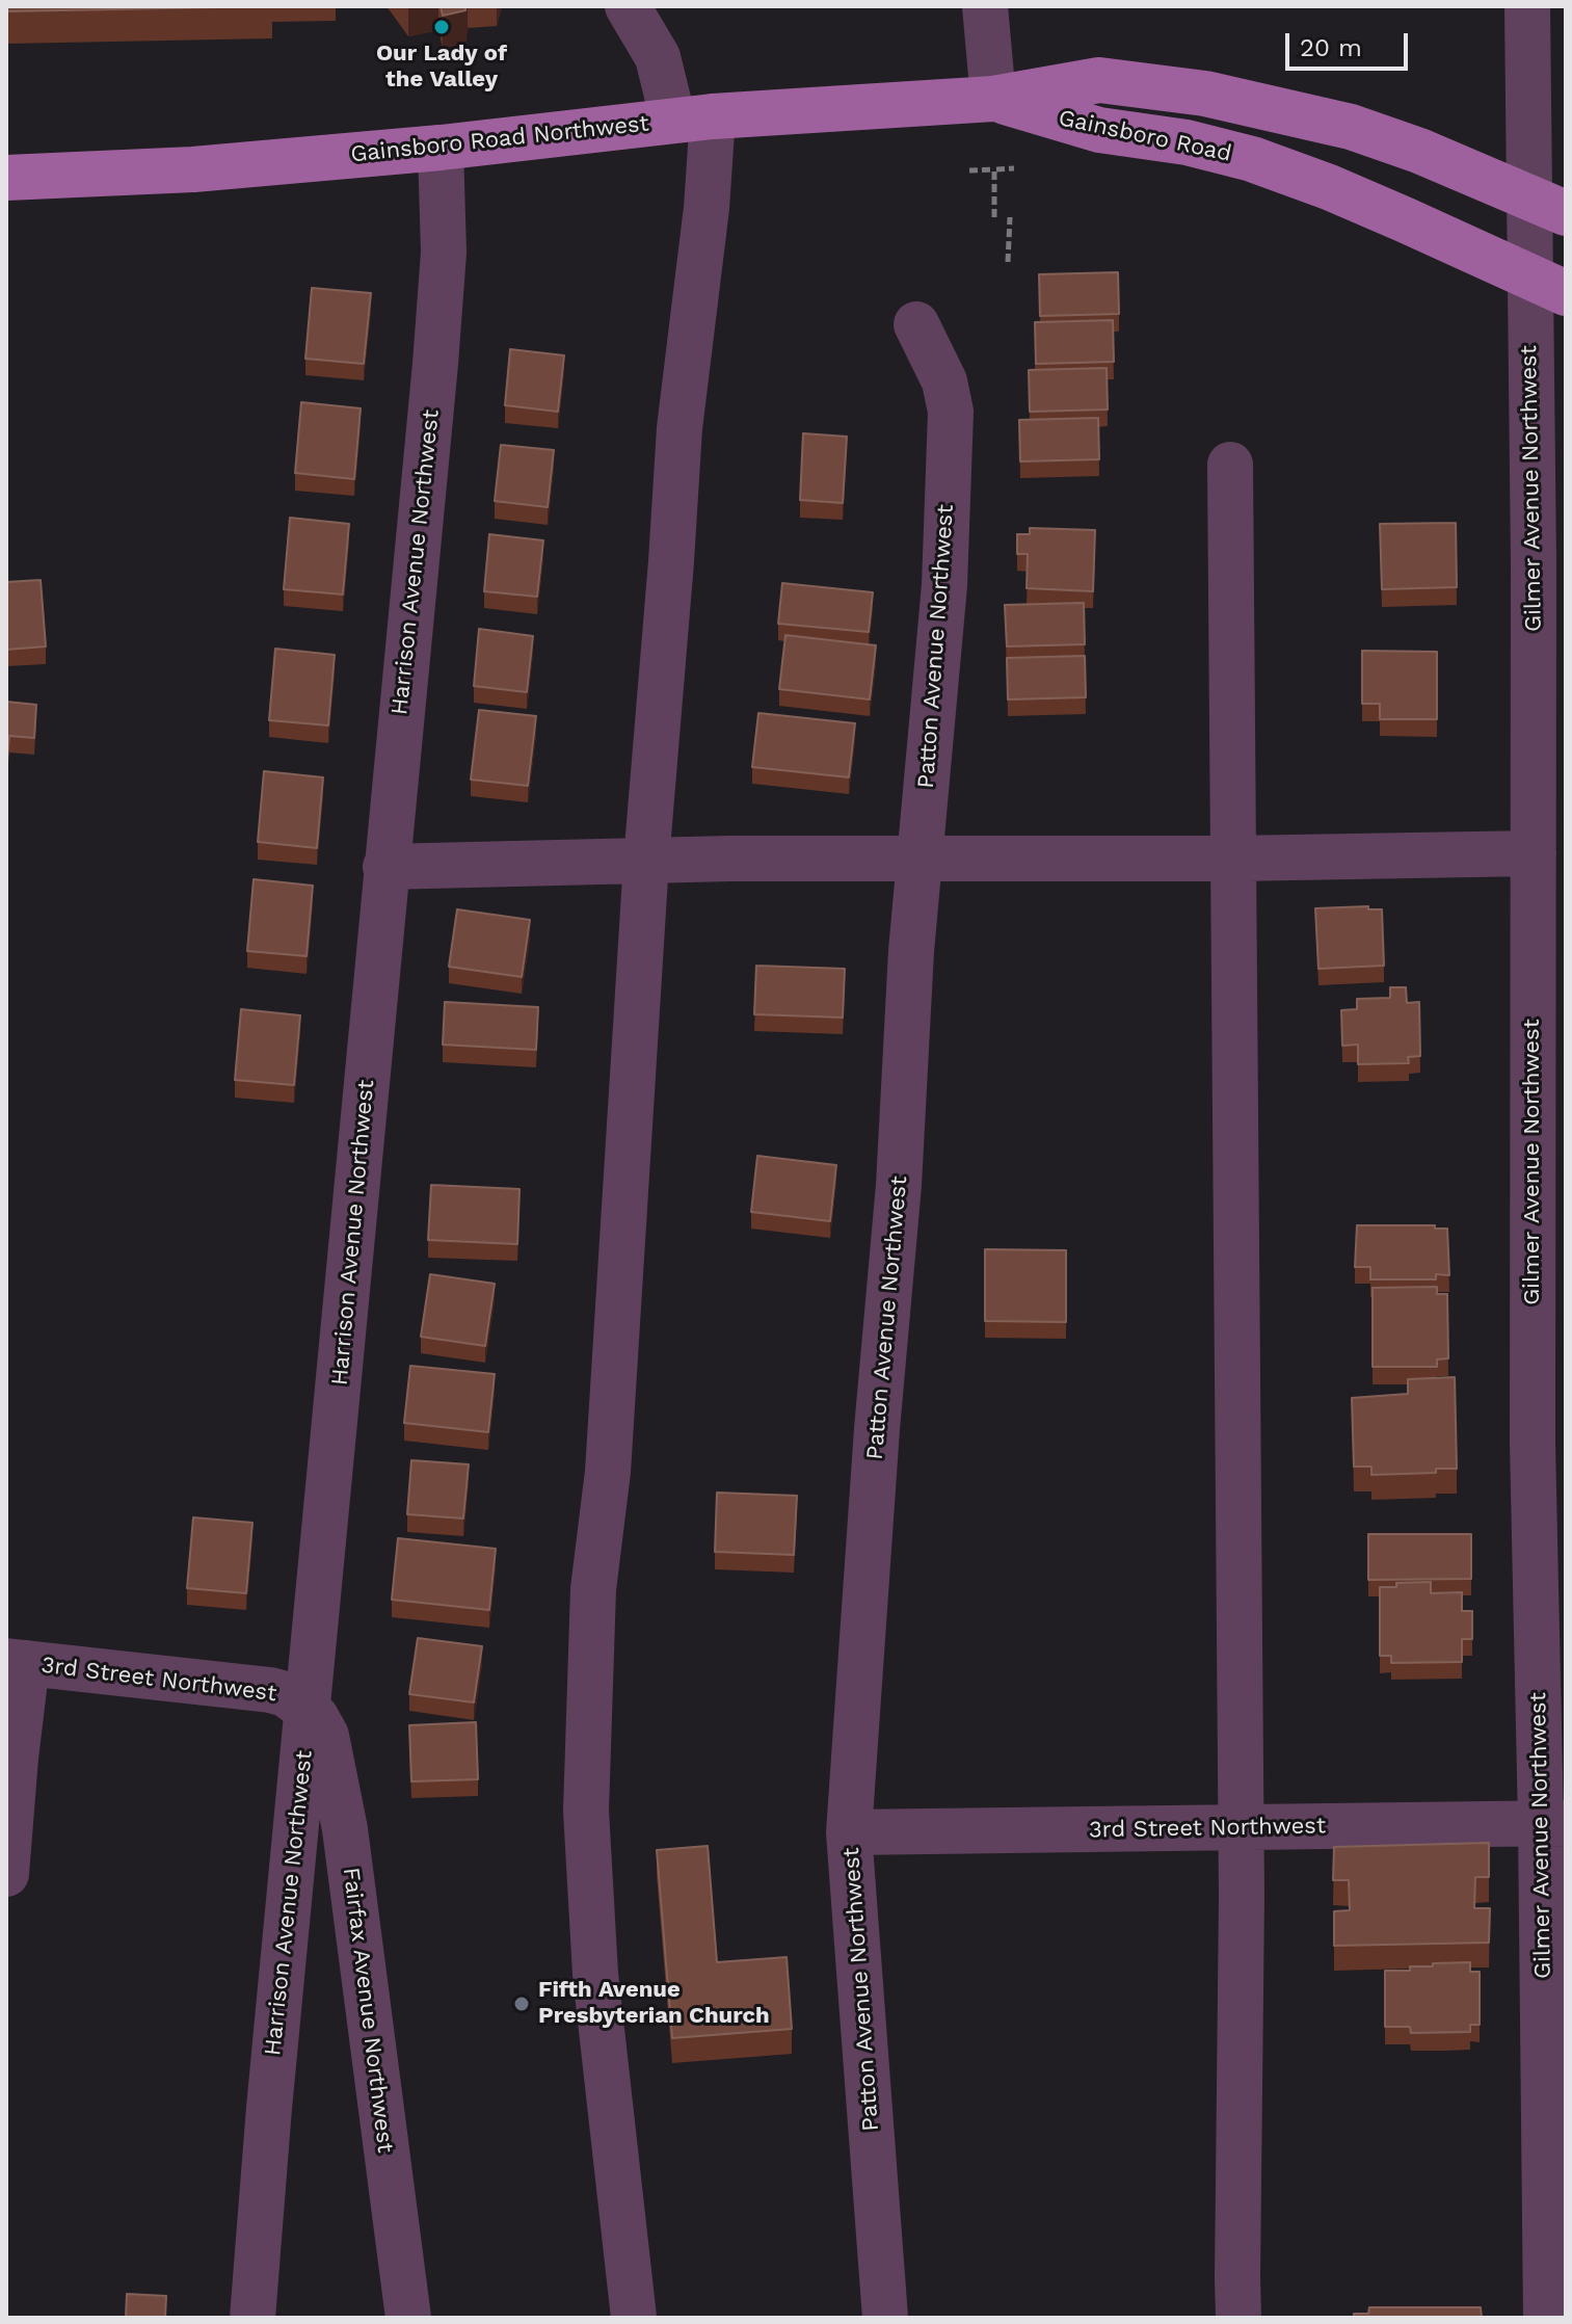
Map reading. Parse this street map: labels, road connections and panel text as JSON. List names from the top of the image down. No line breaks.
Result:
{"streets":{"main road":["Gainsboro Road","Gainsboro Road Northwest"],"street":["Gilmer Avenue Northwest","Harrison Avenue Northwest","Patton Avenue Northwest","3rd Street Northwest","Fairfax Avenue Northwest"]},"crossings":[["Gainsboro Road","Gainsboro Road Northwest"],["Gainsboro Road","Gilmer Avenue Northwest"],["Gainsboro Road Northwest","Harrison Avenue Northwest"],["Gilmer Avenue Northwest","3rd Street Northwest"],["Harrison Avenue Northwest","3rd Street Northwest"],["Harrison Avenue Northwest","Fairfax Avenue Northwest"],["Patton Avenue Northwest","3rd Street Northwest"],["3rd Street Northwest","Fairfax Avenue Northwest"]],"places":["Our Lady of the Valley","Fifth Avenue Presbyterian Church"],"scale_bar":"20 m"}
